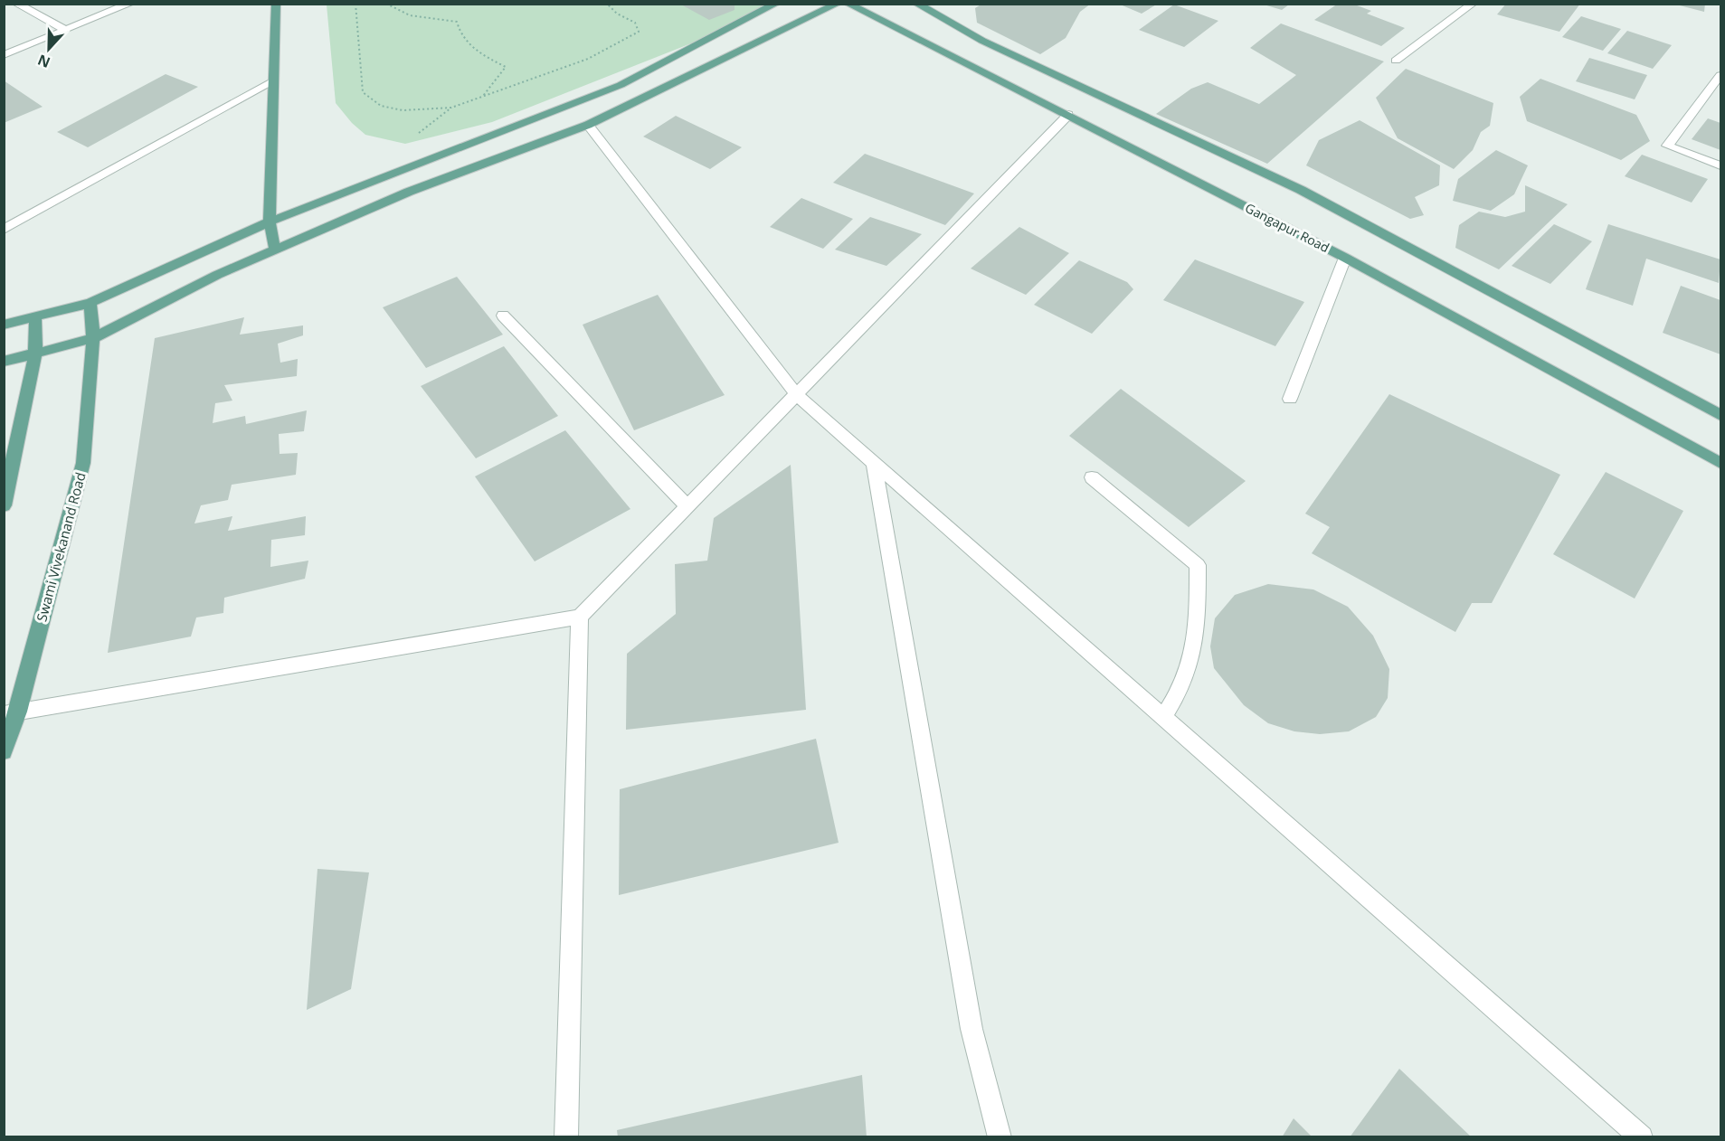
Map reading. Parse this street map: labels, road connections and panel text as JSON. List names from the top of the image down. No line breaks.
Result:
{"streets":{"main road":["Gangapur Road","Swami Vivekanand Road"]},"north":"bottom"}
